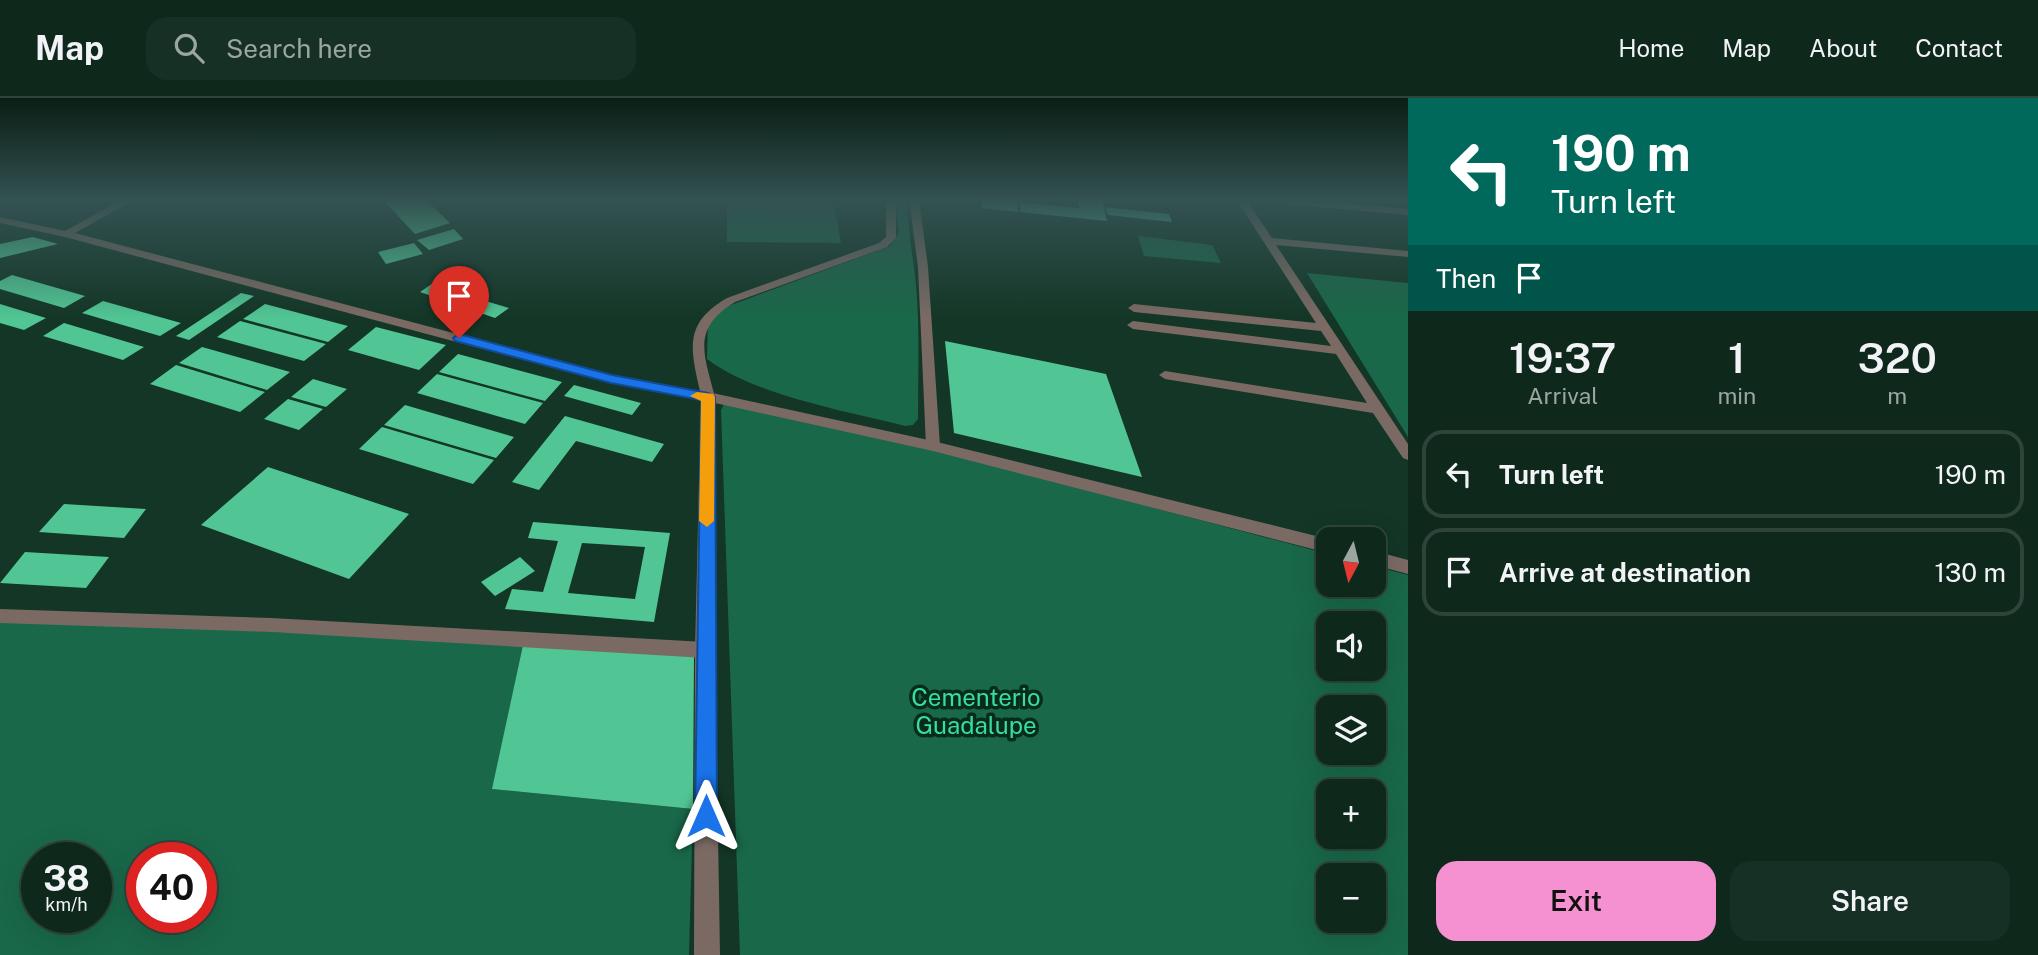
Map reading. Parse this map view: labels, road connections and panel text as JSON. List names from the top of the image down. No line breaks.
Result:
{"parks":["Cementerio Guadalupe"],"north":"bottom","page":{"header":"Map","search":"Search here","nav":["Home","Map","About","Contact"],"turn":["190 m","Turn left"],"then":"Then","eta":["19:37","Arrival","1","min","320","m"],"list":[{"name":"Turn left","value":"190 m"},{"name":"Arrive at destination","value":"130 m"}],"map_buttons":["+","−"],"speed":"38 km/h","limit":"40","buttons":["Exit","Share"]}}
